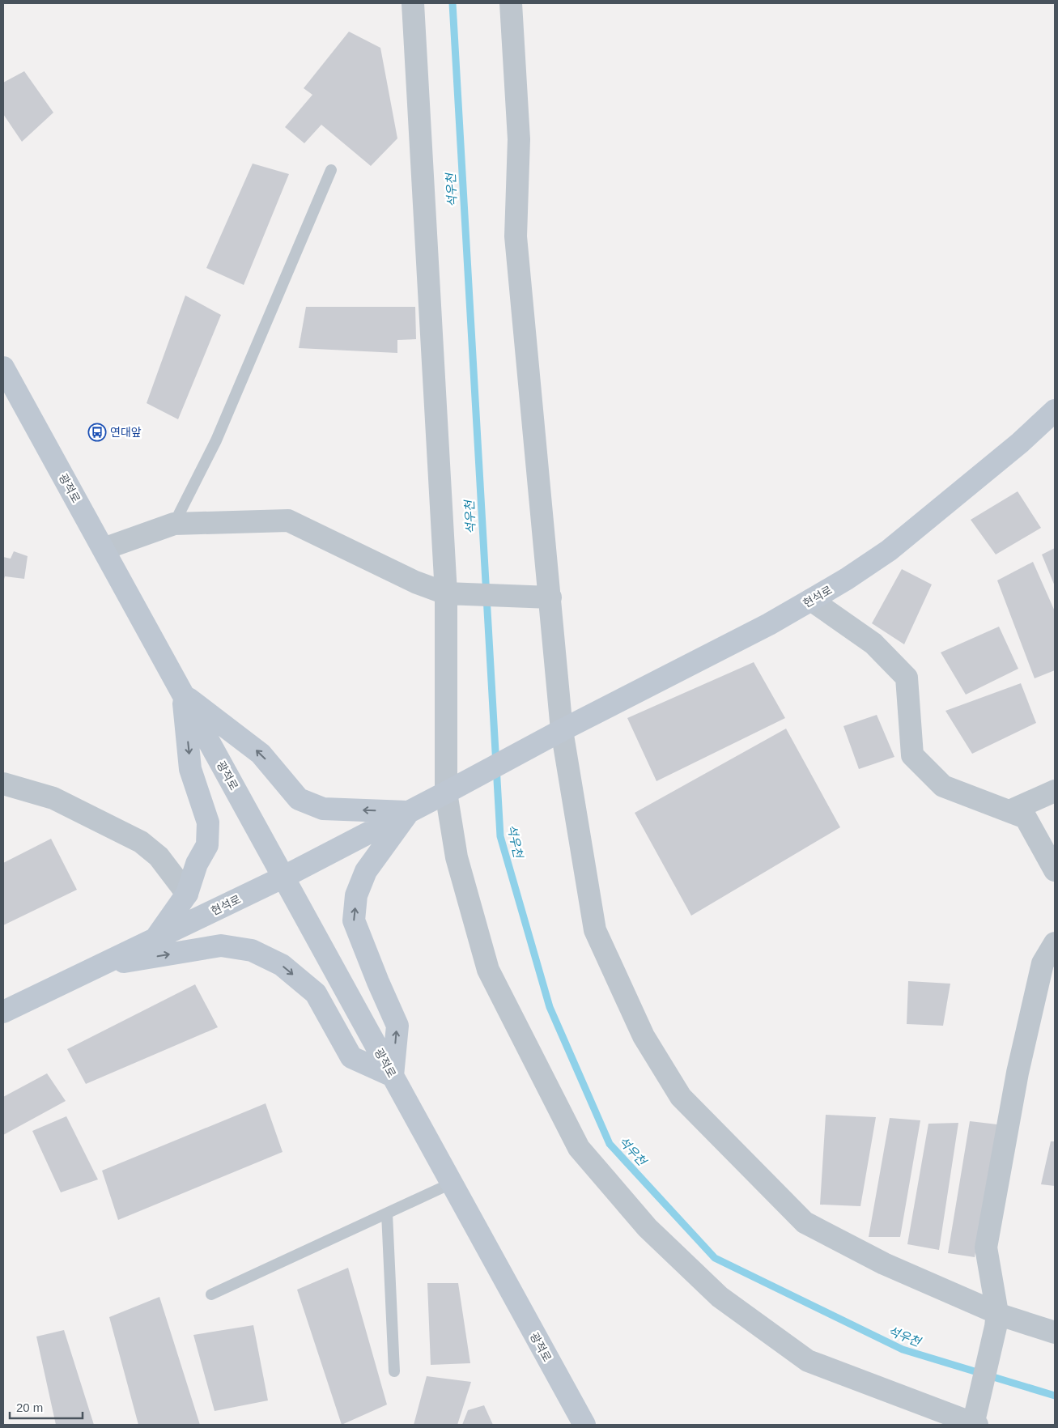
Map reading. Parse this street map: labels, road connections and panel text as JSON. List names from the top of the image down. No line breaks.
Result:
{"streets":{"main road":["광적로","현석로"]},"crossings":[["광적로","현석로"]],"water":["석우천"],"places":{"bus stop":["연대앞"]},"scale_bar":"20 m"}
